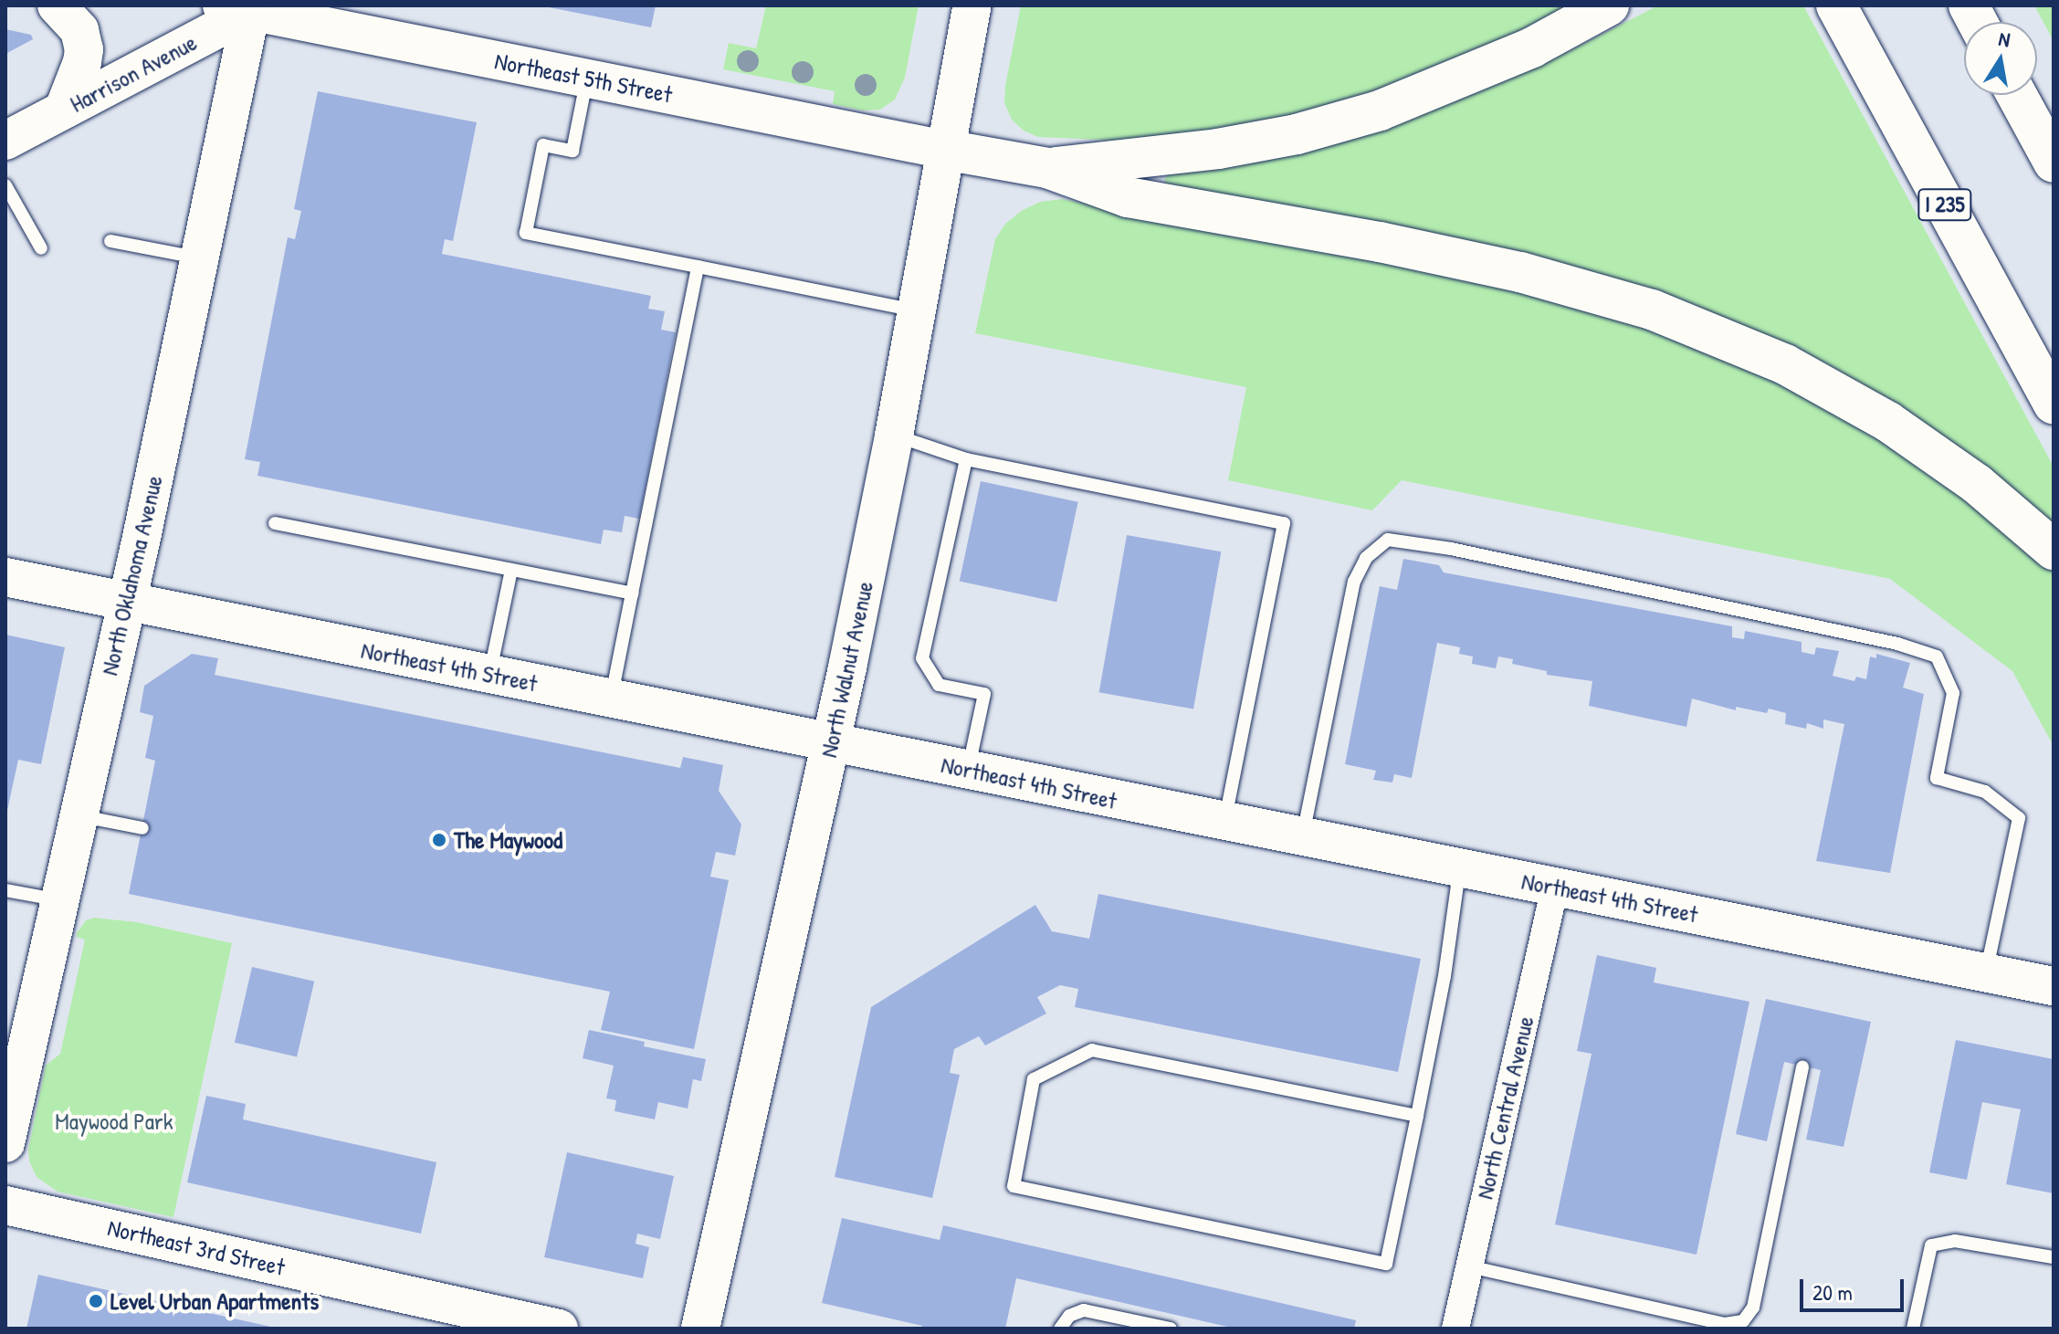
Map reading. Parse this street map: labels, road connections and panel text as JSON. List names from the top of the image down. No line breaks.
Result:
{"streets":{"highway":["I 235"],"street":["Harrison Avenue","Northeast 5th Street","North Oklahoma Avenue","Northeast 4th Street","North Walnut Avenue","North Central Avenue","Northeast 3rd Street"]},"crossings":[["Harrison Avenue","Northeast 5th Street"],["Harrison Avenue","North Oklahoma Avenue"],["Northeast 5th Street","North Oklahoma Avenue"],["Northeast 5th Street","North Walnut Avenue"],["North Oklahoma Avenue","Northeast 4th Street"],["Northeast 4th Street","North Walnut Avenue"],["Northeast 4th Street","North Central Avenue"]],"parks":["Maywood Park"],"places":["The Maywood","Level Urban Apartments"],"scale_bar":"20 m","north":"top"}
